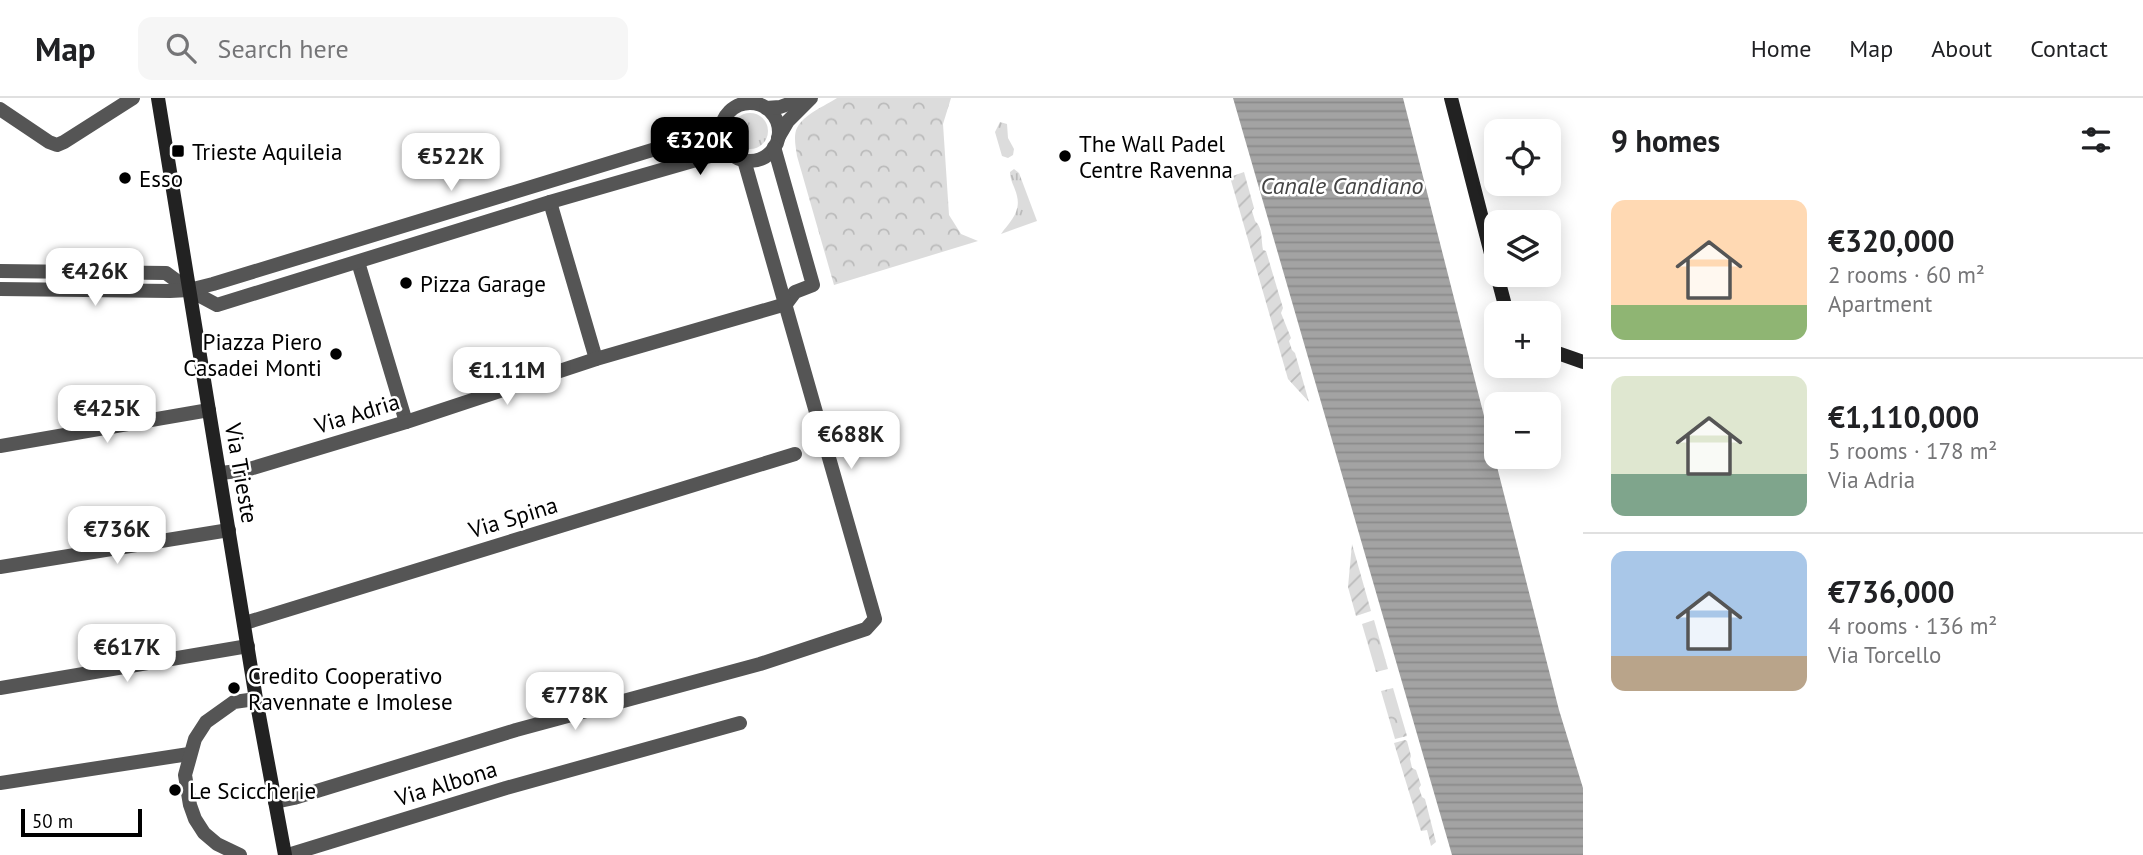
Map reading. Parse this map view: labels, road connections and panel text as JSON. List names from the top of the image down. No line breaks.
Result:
{"streets":{"street":["Via Adria","Via Trieste","Via Spina","Via Albona"]},"crossings":[["Via Adria","Via Trieste"],["Via Trieste","Via Spina"],["Via Trieste","Via Albona"]],"water":["Canale Candiano"],"places":{"transit":["Trieste Aquileia"],"other":["The Wall Padel Centre Ravenna","Esso","Pizza Garage","Piazza Piero Casadei Monti","Credito Cooperativo Ravennate e Imolese","Le Sciccherie"]},"scale_bar":"50 m","page":{"header":"Map","search":"Search here","nav":["Home","Map","About","Contact"],"heading":"9 homes","price":["€320K","€522K","€426K","€1.11M","€425K","€688K","€736K","€617K","€778K"],"map_buttons":["+","−"],"list":[{"name":"€320,000","note":"2 rooms · 60 m² · Apartment"},{"name":"€1,110,000","note":"5 rooms · 178 m² · Via Adria"},{"name":"€736,000","note":"4 rooms · 136 m² · Via Torcello"}],"scale":"50 m"}}
